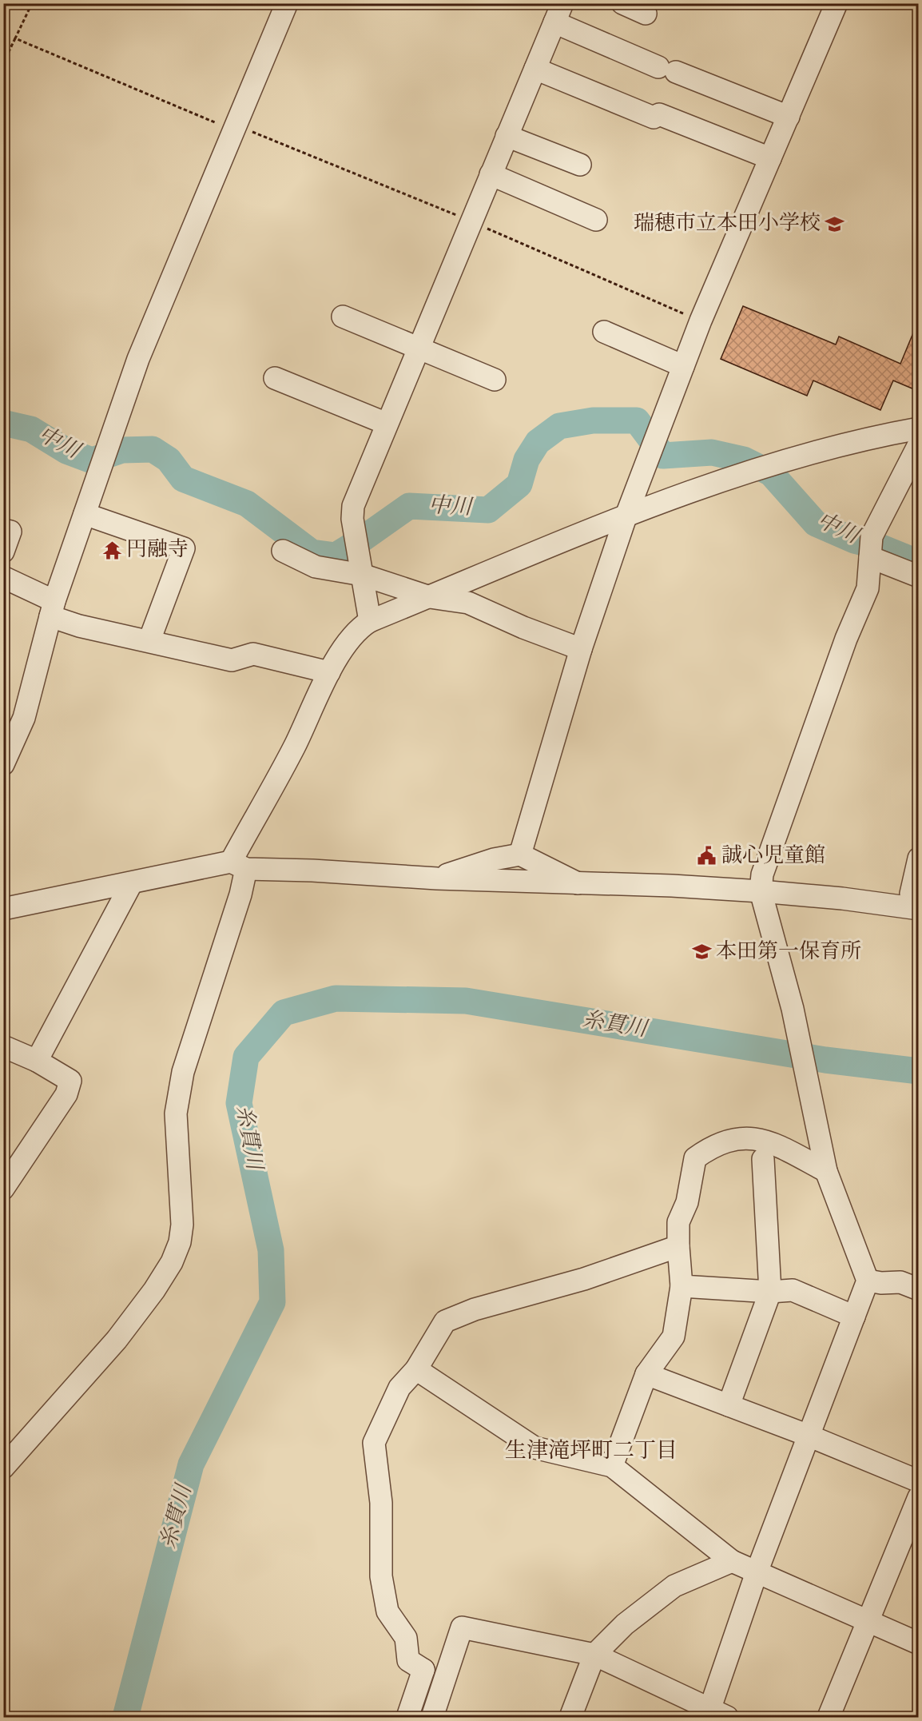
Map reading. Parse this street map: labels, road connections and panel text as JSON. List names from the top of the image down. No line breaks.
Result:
{"districts":["生津滝坪町二丁目"],"water":["中川","糸貫川"],"places":{"school or university":["瑞穂市立本田小学校","本田第一保育所"],"temple":["円融寺"],"public building":["誠心児童館"]}}
